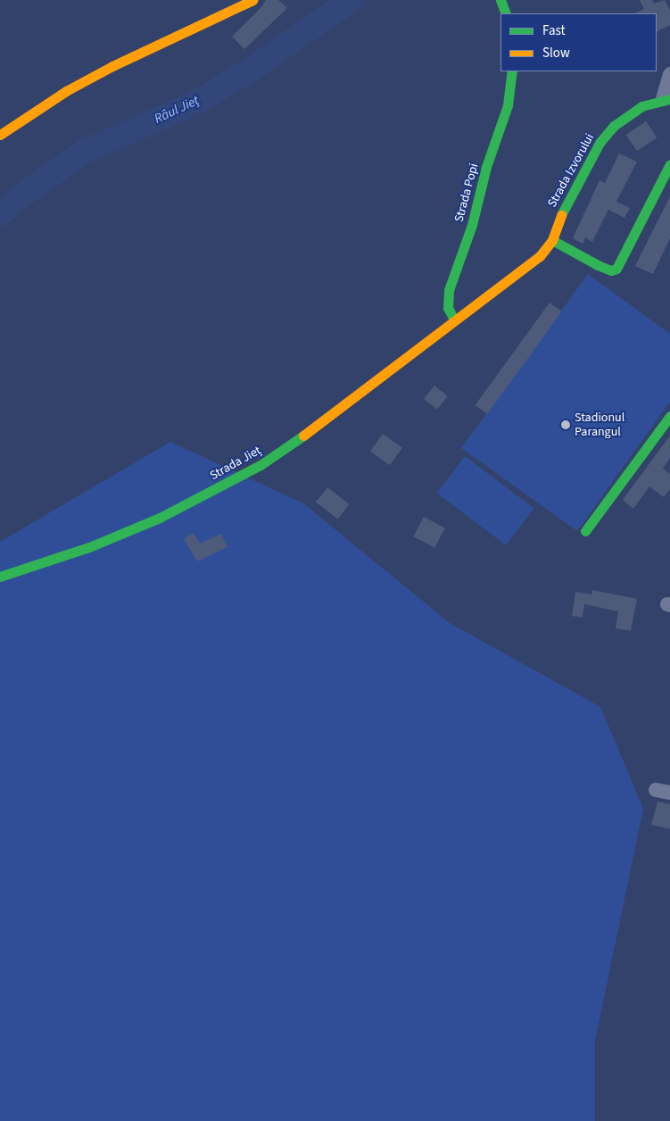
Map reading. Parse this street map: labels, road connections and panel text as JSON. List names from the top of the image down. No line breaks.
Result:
{"streets":{"street":["Strada Izvorului","Strada Popi","Strada Jieț"]},"crossings":[["Strada Izvorului","Strada Popi"],["Strada Izvorului","Strada Jieț"],["Strada Popi","Strada Jieț"]],"water":["Râul Jieț"],"places":["Stadionul Parangul"],"legend":["Fast","Slow"]}
